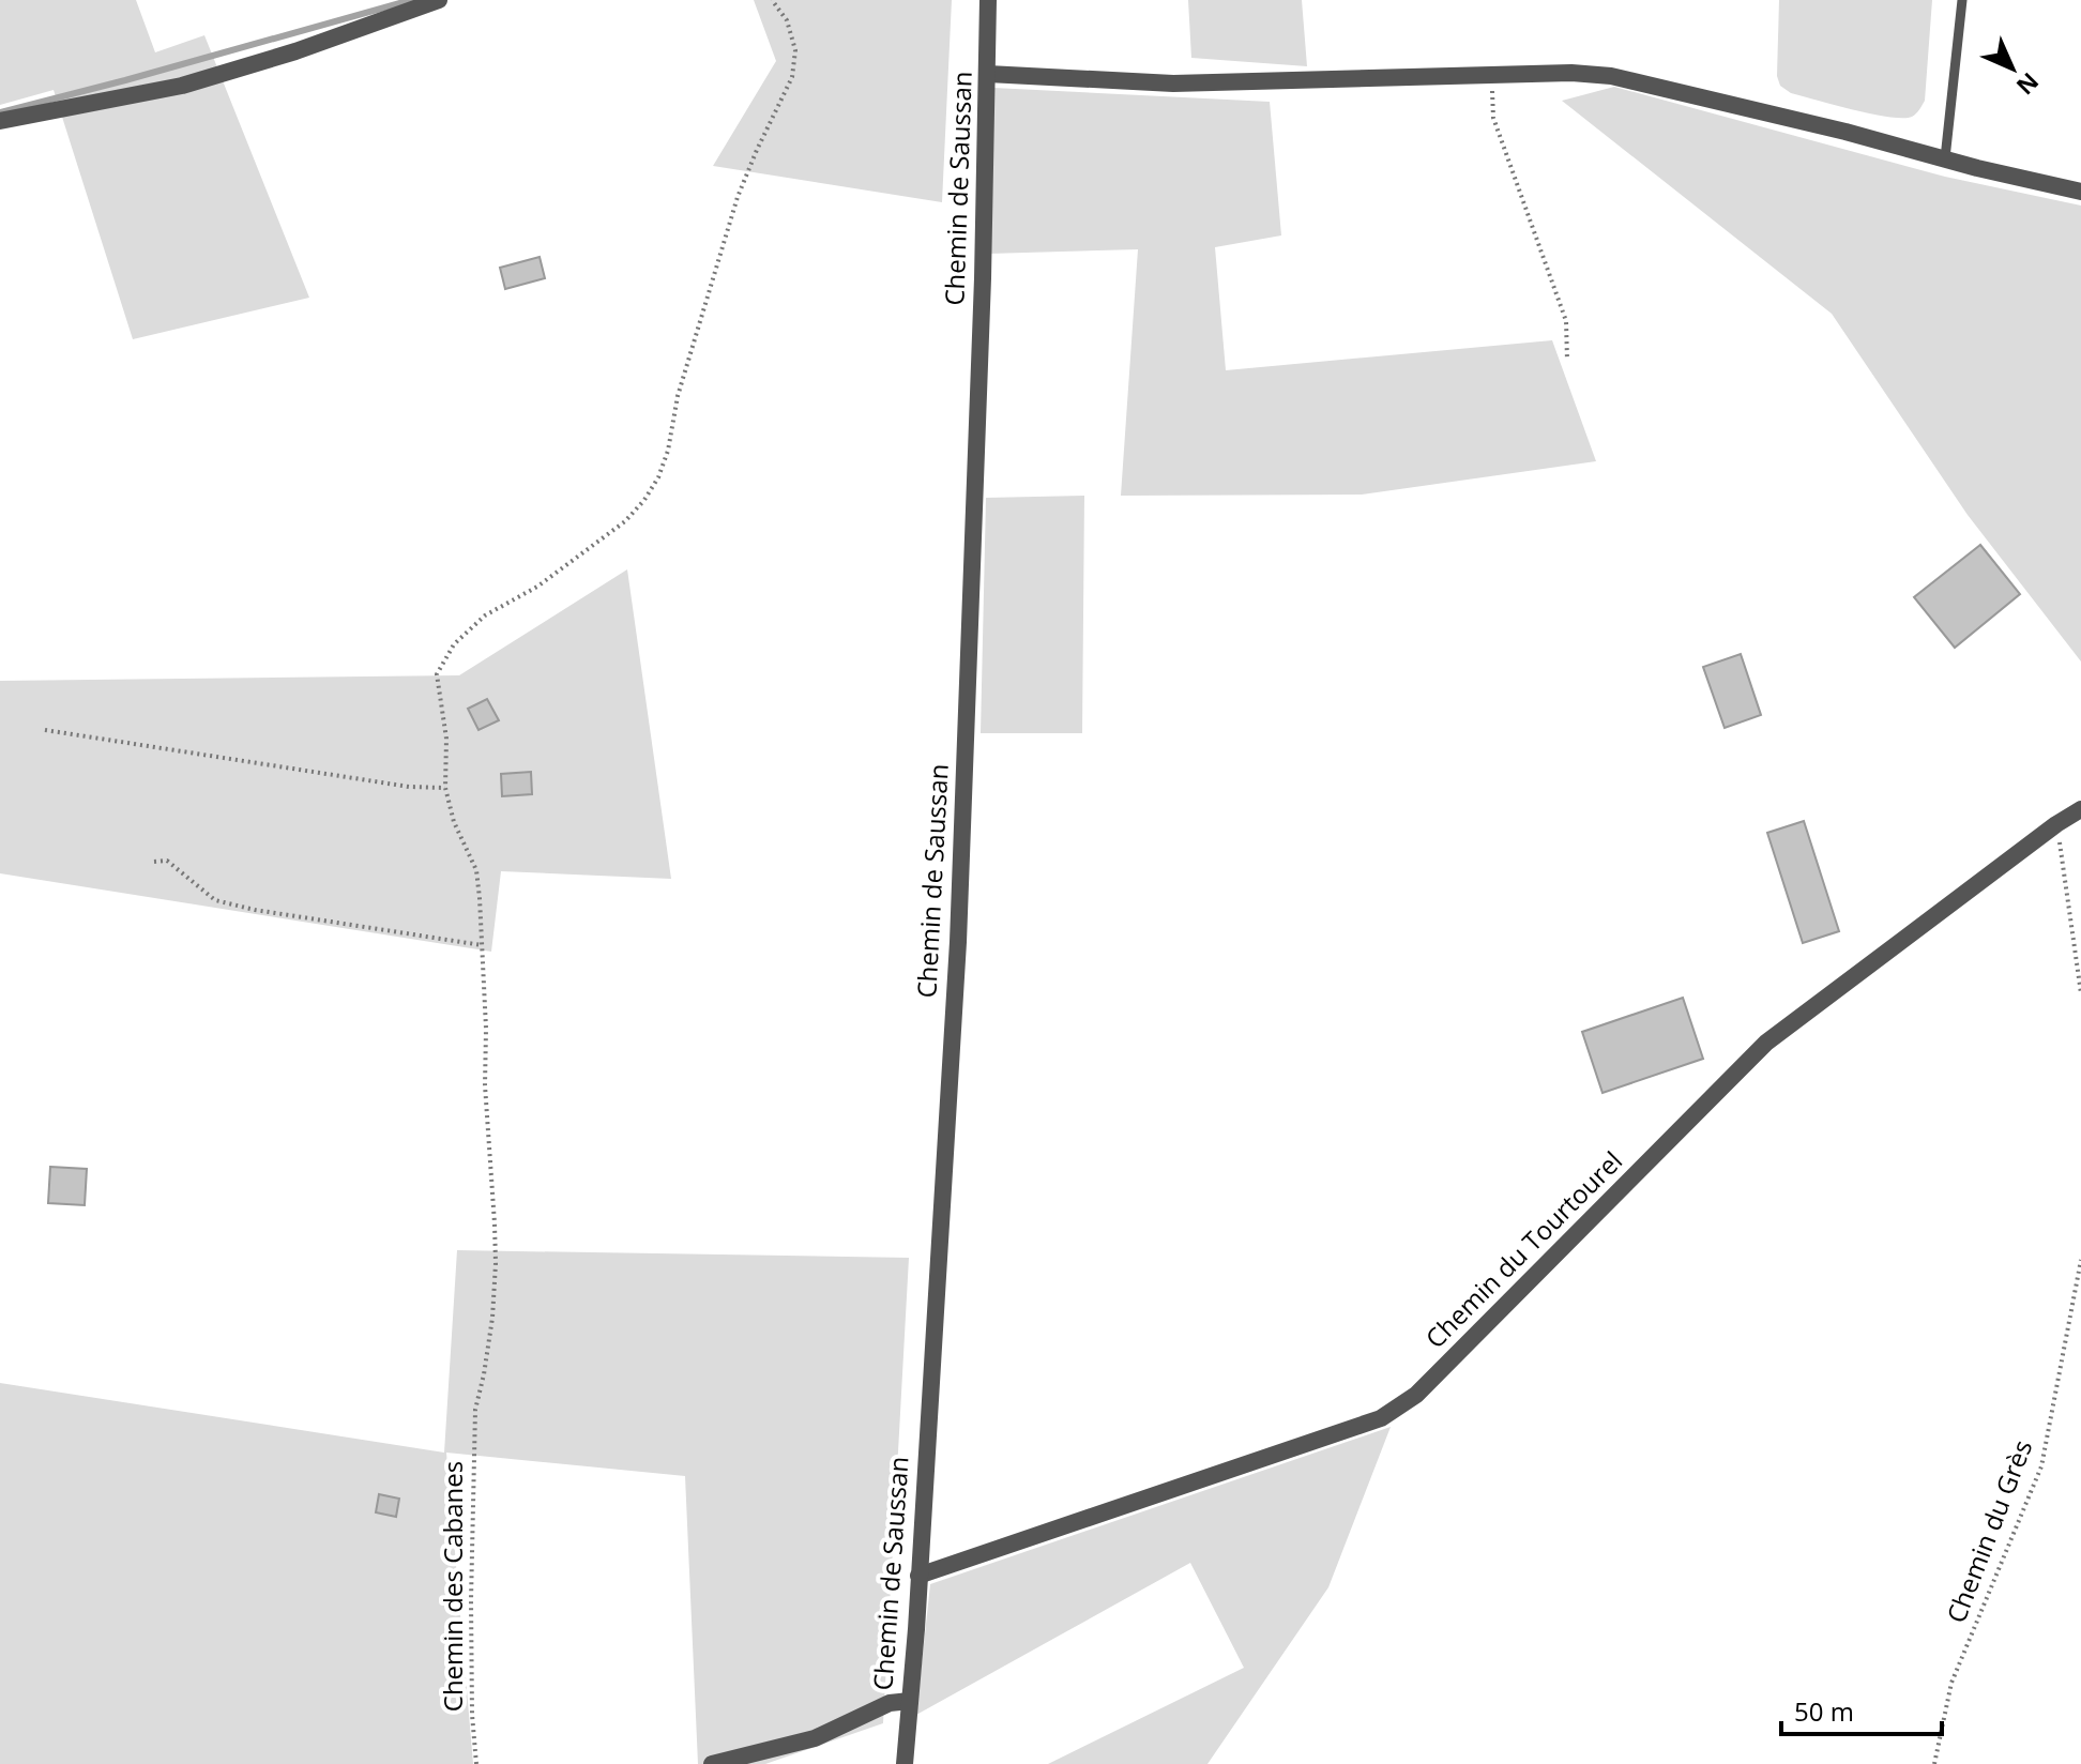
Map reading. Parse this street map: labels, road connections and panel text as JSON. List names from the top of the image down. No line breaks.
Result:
{"streets":{"street":["Chemin de Saussan","Chemin du Tourtourel"],"path":["Chemin du Grès","Chemin des Cabanes"]},"crossings":[["Chemin de Saussan","Chemin du Tourtourel"]],"scale_bar":"50 m","north":"bottom right"}
